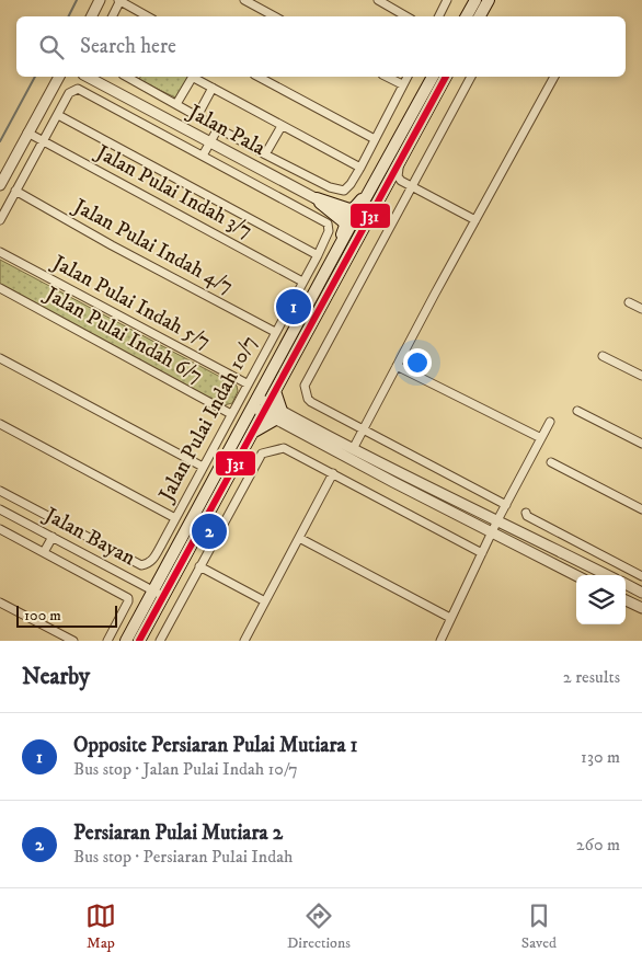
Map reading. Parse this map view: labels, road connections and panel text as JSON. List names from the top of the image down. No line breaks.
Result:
{"streets":{"street":["Jalan Pala","Jalan Pulai Indah 3/7","Jalan Pulai Indah 4/7","Jalan Pulai Indah 5/7","Jalan Pulai Indah 6/7","Jalan Pulai Indah 10/7","Jalan Bayan"]},"crossings":[["Jalan Pulai Indah 3/7","Jalan Pulai Indah 10/7"],["Jalan Pulai Indah 4/7","Jalan Pulai Indah 10/7"],["Jalan Pulai Indah 5/7","Jalan Pulai Indah 10/7"],["Jalan Pulai Indah 6/7","Jalan Pulai Indah 10/7"]],"lines":["transit line J31"],"scale_bar":"100 m","page":{"search":"Search here","pins":["1","2"],"scale":"100 m","heading":["Nearby","2 results"],"list":[{"mark":"1","name":"Opposite Persiaran Pulai Mutiara 1","note":"Bus stop · Jalan Pulai Indah 10/7","value":"130 m"},{"mark":"2","name":"Persiaran Pulai Mutiara 2","note":"Bus stop · Persiaran Pulai Indah","value":"260 m"}],"nav":["Map","Directions","Saved"]}}
